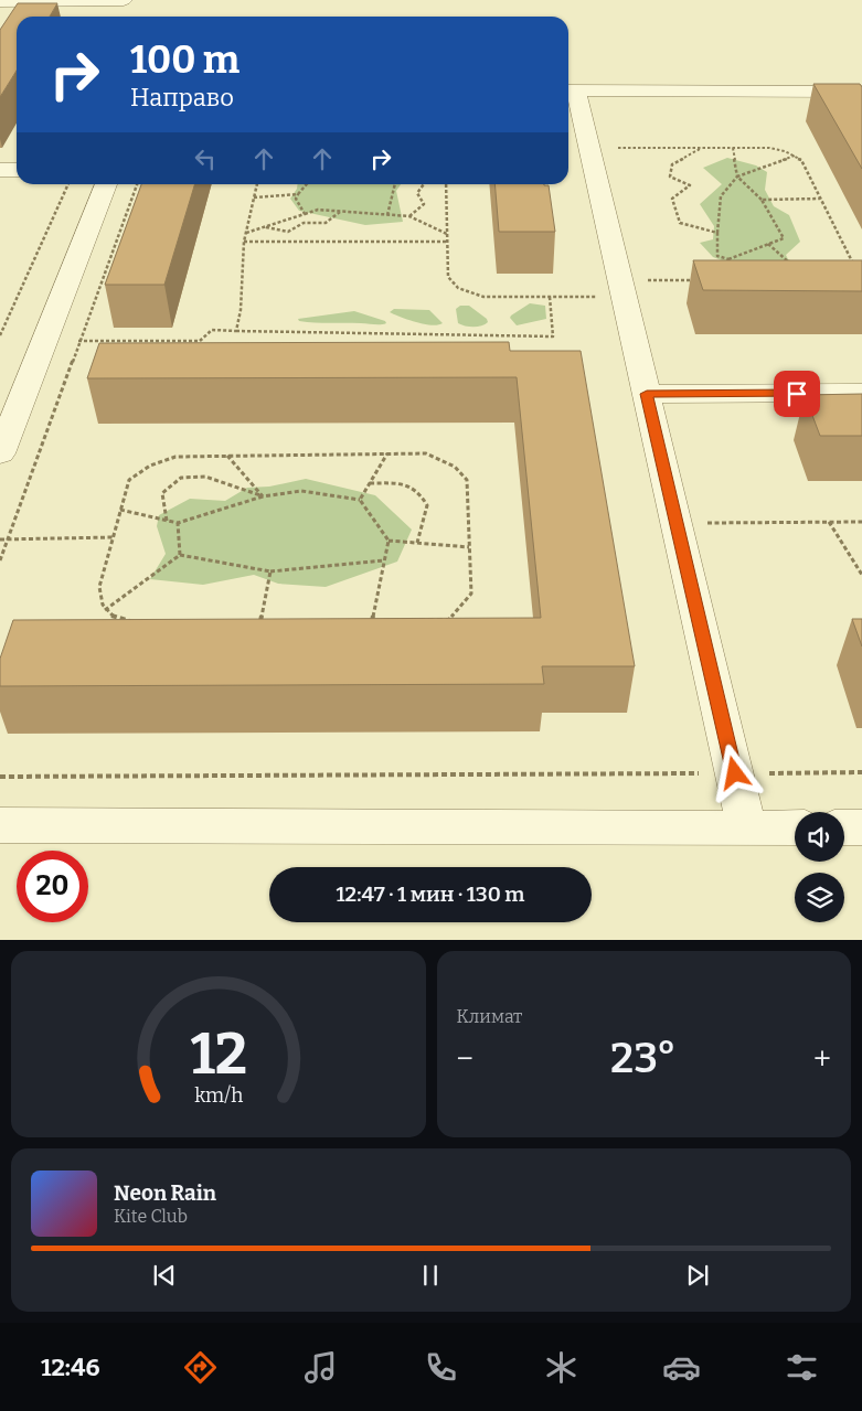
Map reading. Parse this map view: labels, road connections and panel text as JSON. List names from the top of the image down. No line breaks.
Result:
{"page":{"turn":["100 m","Направо"],"limit":"20","trip":"12:47 · 1 мин · 130 m","tile":"Климат","heat":["−","23°","+"],"song":["Neon Rain","Kite Club"],"tabs":"12:46","gauge":["12","km/h"]}}
